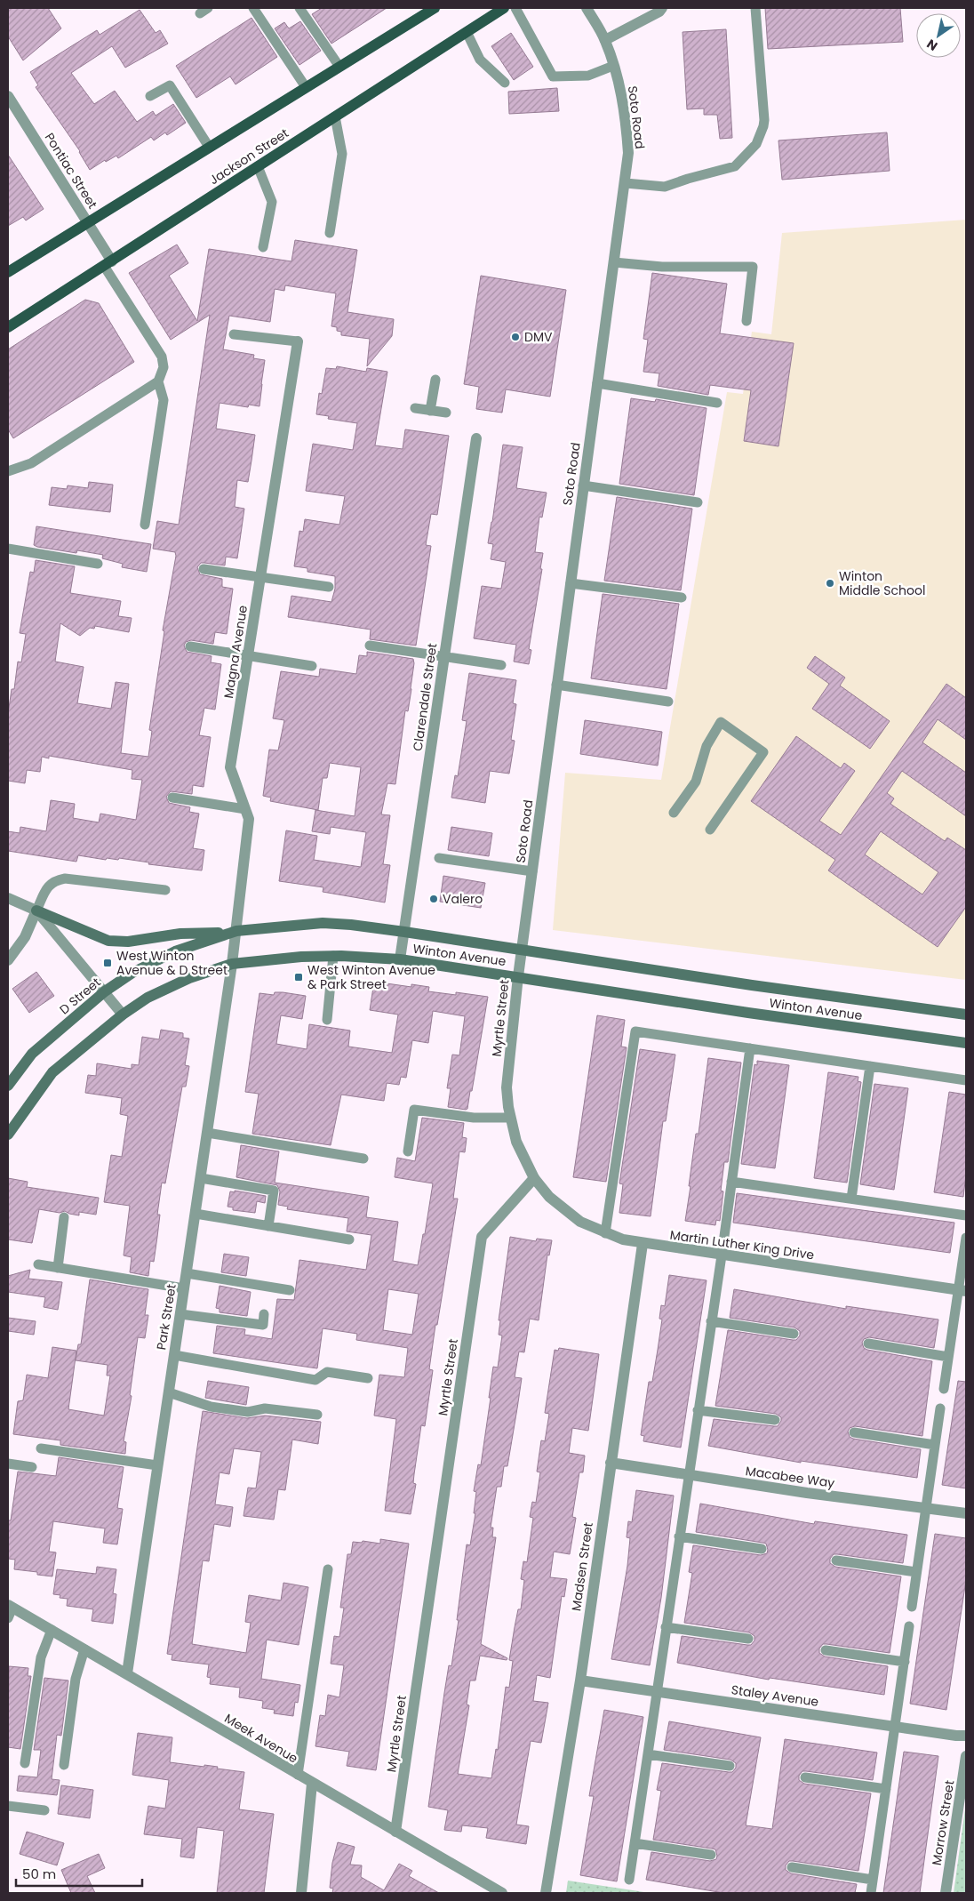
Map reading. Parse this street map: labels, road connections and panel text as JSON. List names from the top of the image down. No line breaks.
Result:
{"streets":{"main road":["Jackson Street","Winton Avenue","D Street"],"street":["Soto Road","Pontiac Street","Magna Avenue","Clarendale Street","Myrtle Street","Martin Luther King Drive","Park Street","Macabee Way","Madsen Street","Staley Avenue","Meek Avenue","Morrow Street"]},"crossings":[["Soto Road","Winton Avenue"],["Soto Road","Myrtle Street"],["Jackson Street","Pontiac Street"],["Magna Avenue","Winton Avenue"],["Magna Avenue","D Street"],["Magna Avenue","Park Street"],["Clarendale Street","Winton Avenue"],["Winton Avenue","D Street"],["Winton Avenue","Myrtle Street"],["Winton Avenue","Park Street"],["Myrtle Street","Martin Luther King Drive"],["Myrtle Street","Meek Avenue"],["Martin Luther King Drive","Madsen Street"],["Park Street","Meek Avenue"],["Macabee Way","Madsen Street"],["Madsen Street","Staley Avenue"]],"places":{"other":["DMV","Winton Middle School","Valero"],"transit":["West Winton Avenue & D Street","West Winton Avenue & Park Street"]},"scale_bar":"50 m","north":"bottom left"}
